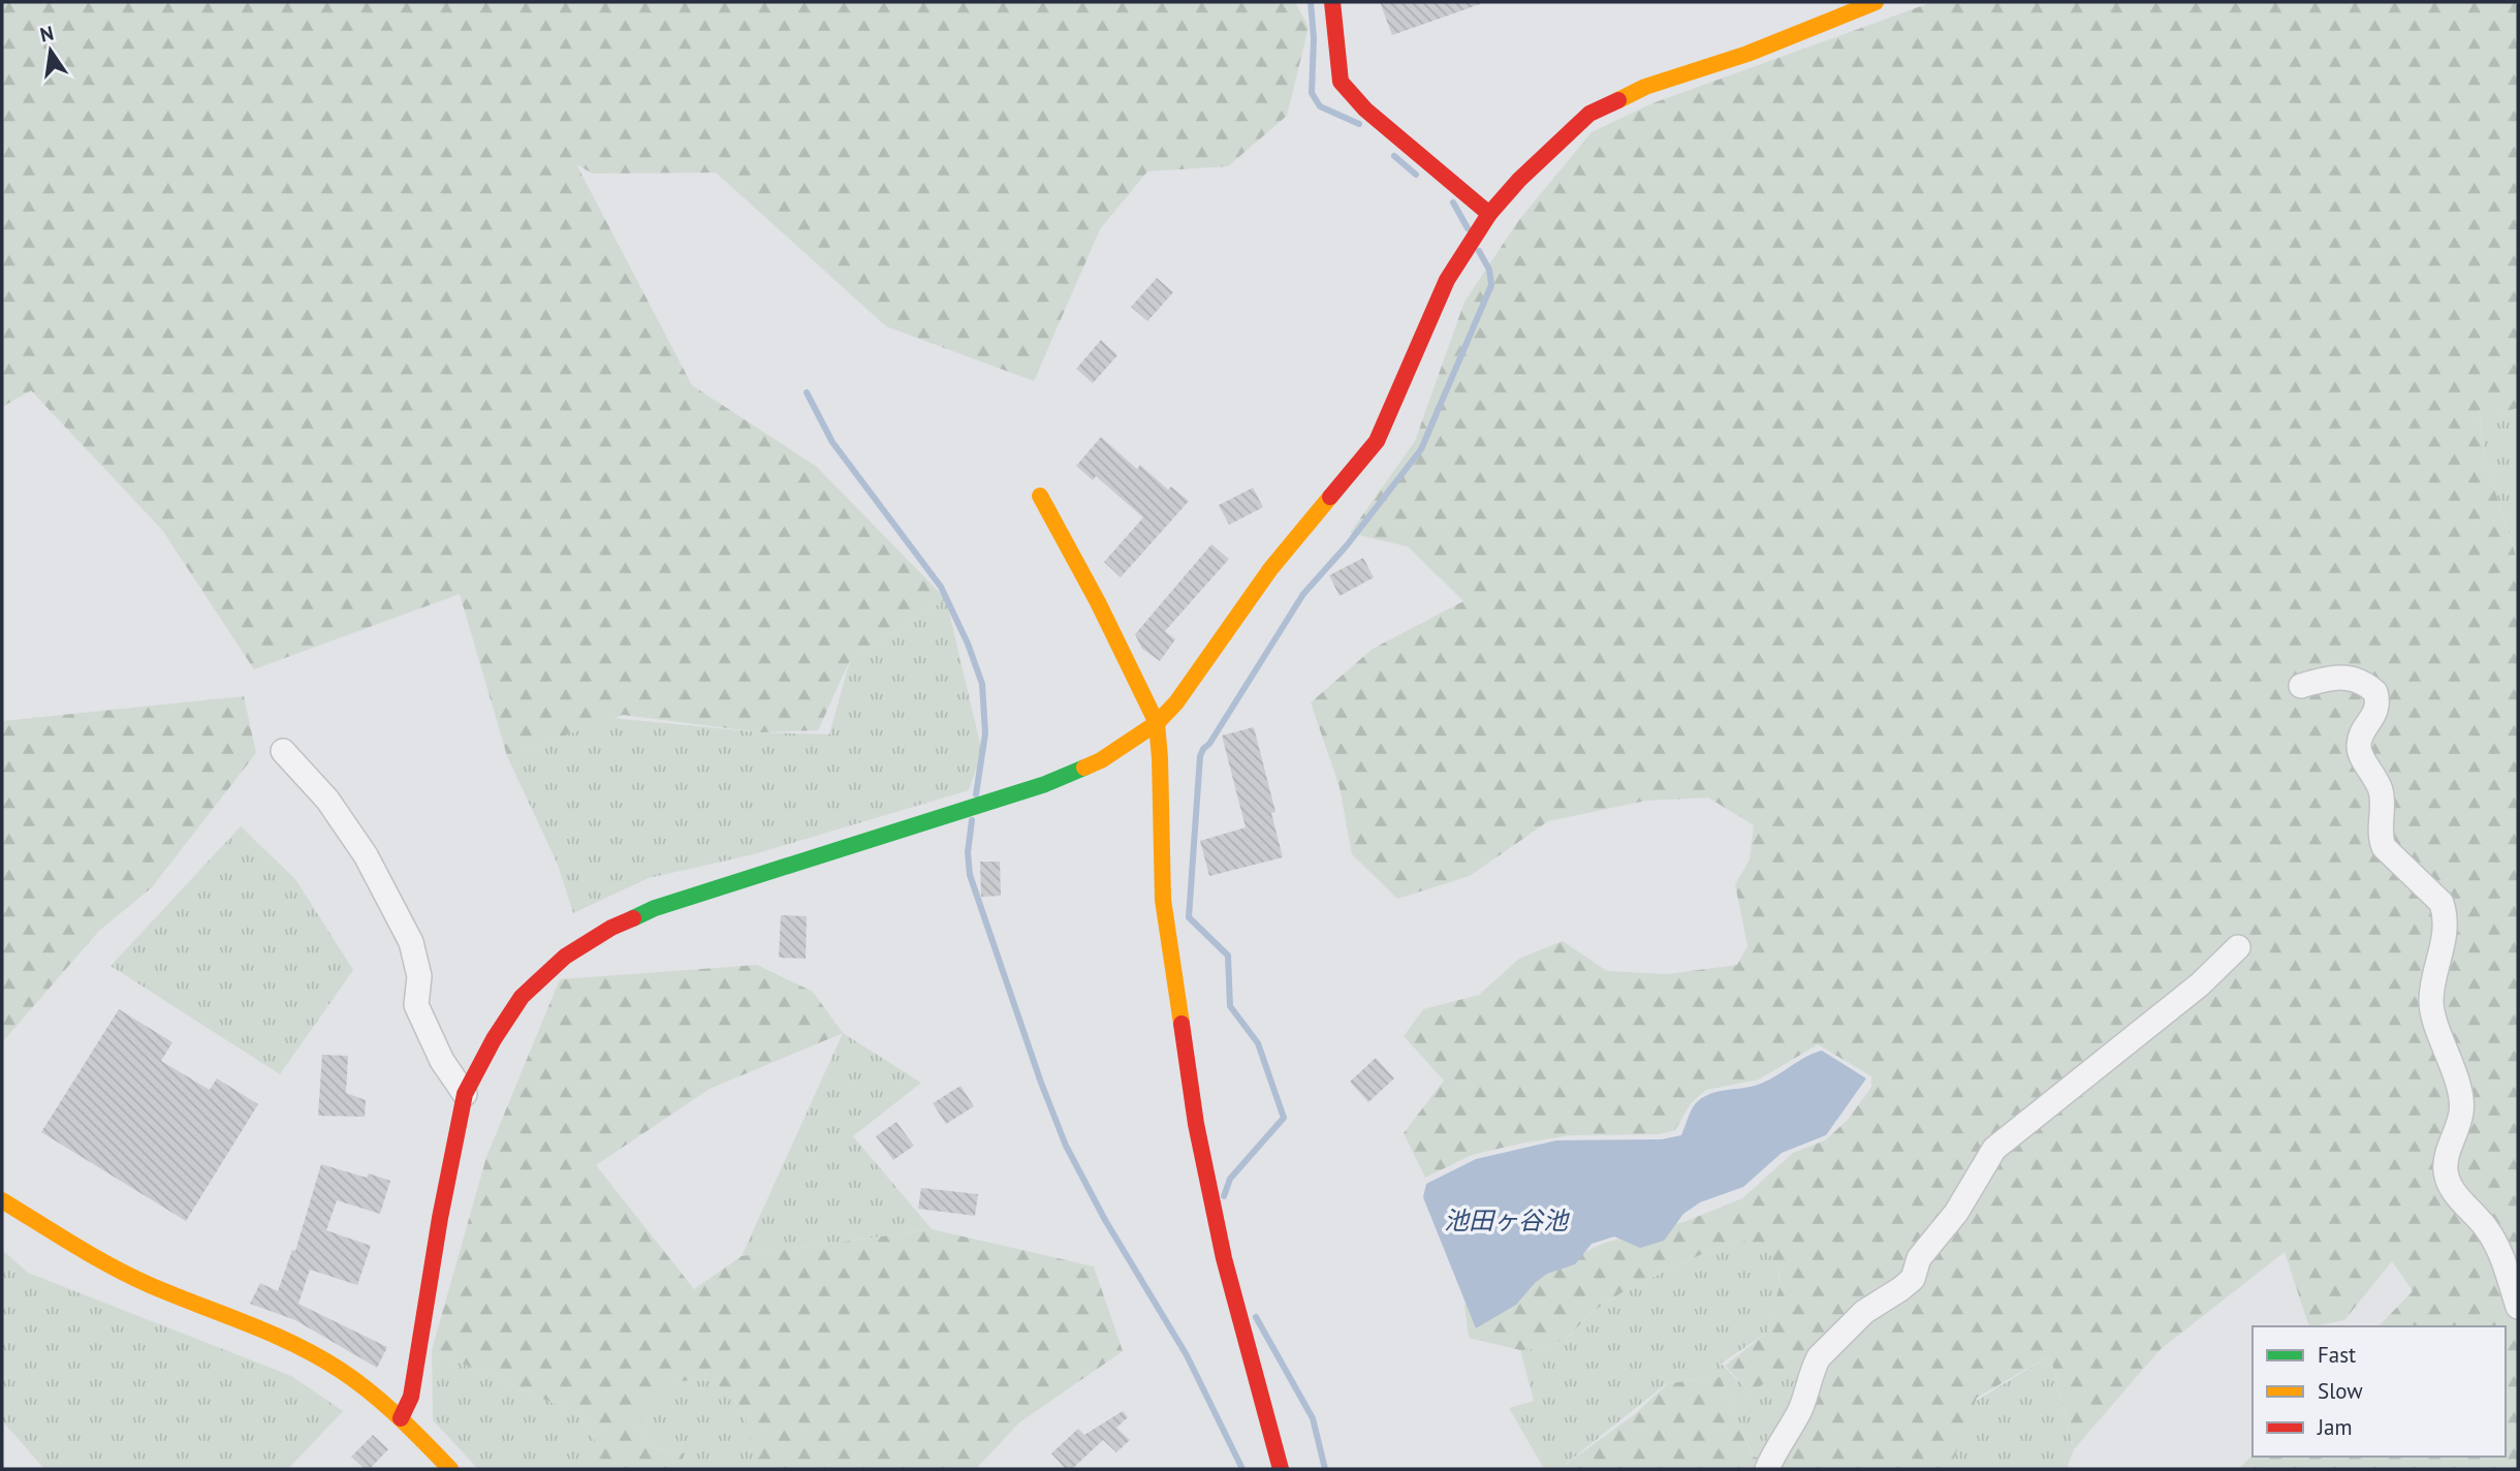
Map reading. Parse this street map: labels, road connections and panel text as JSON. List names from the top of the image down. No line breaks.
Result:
{"water":["池田ヶ谷池"],"legend":["Fast","Slow","Jam"],"north":"top"}
